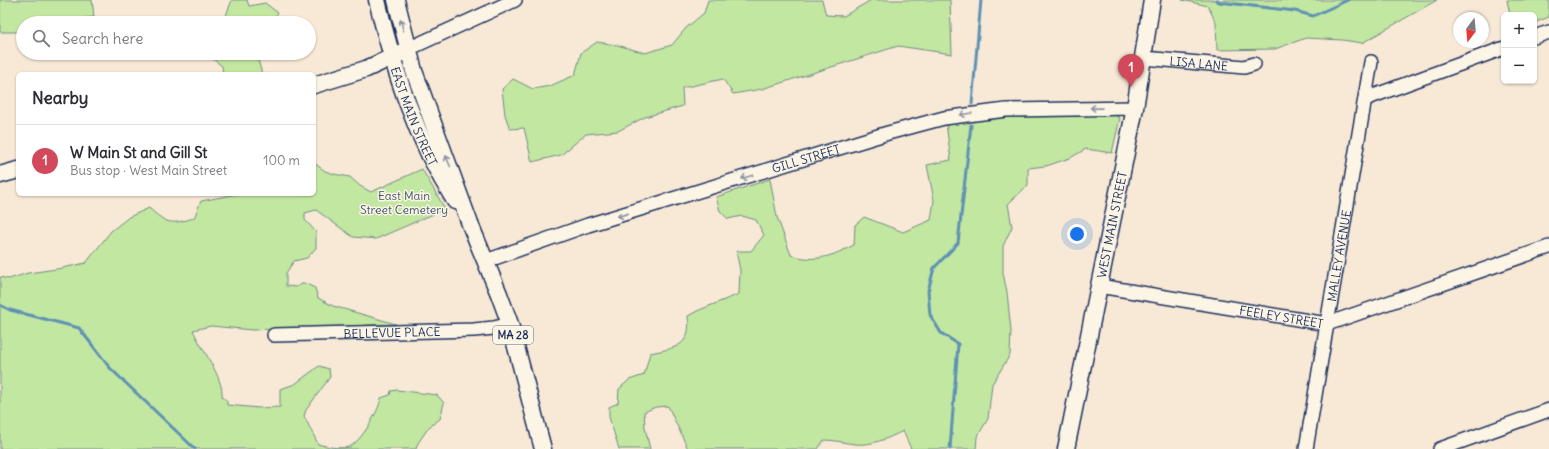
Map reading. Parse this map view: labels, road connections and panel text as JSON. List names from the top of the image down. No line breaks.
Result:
{"streets":{"main road":["EAST MAIN STREET","WEST MAIN STREET","MA 28"],"street":["LISA LANE","GILL STREET","MALLEY AVENUE","FEELEY STREET","BELLEVUE PLACE"]},"crossings":[["LISA LANE","WEST MAIN STREET"],["EAST MAIN STREET","GILL STREET"],["EAST MAIN STREET","BELLEVUE PLACE"],["GILL STREET","WEST MAIN STREET"],["WEST MAIN STREET","FEELEY STREET"],["MALLEY AVENUE","FEELEY STREET"]],"one_way":["GILL STREET"],"parks":["East Main Street Cemetery"],"north":"bottom","page":{"map_buttons":["+","−"],"search":"Search here","pins":"1","heading":"Nearby","list":[{"mark":"1","name":"W Main St and Gill St","note":"Bus stop · West Main Street","value":"100 m"}]}}
